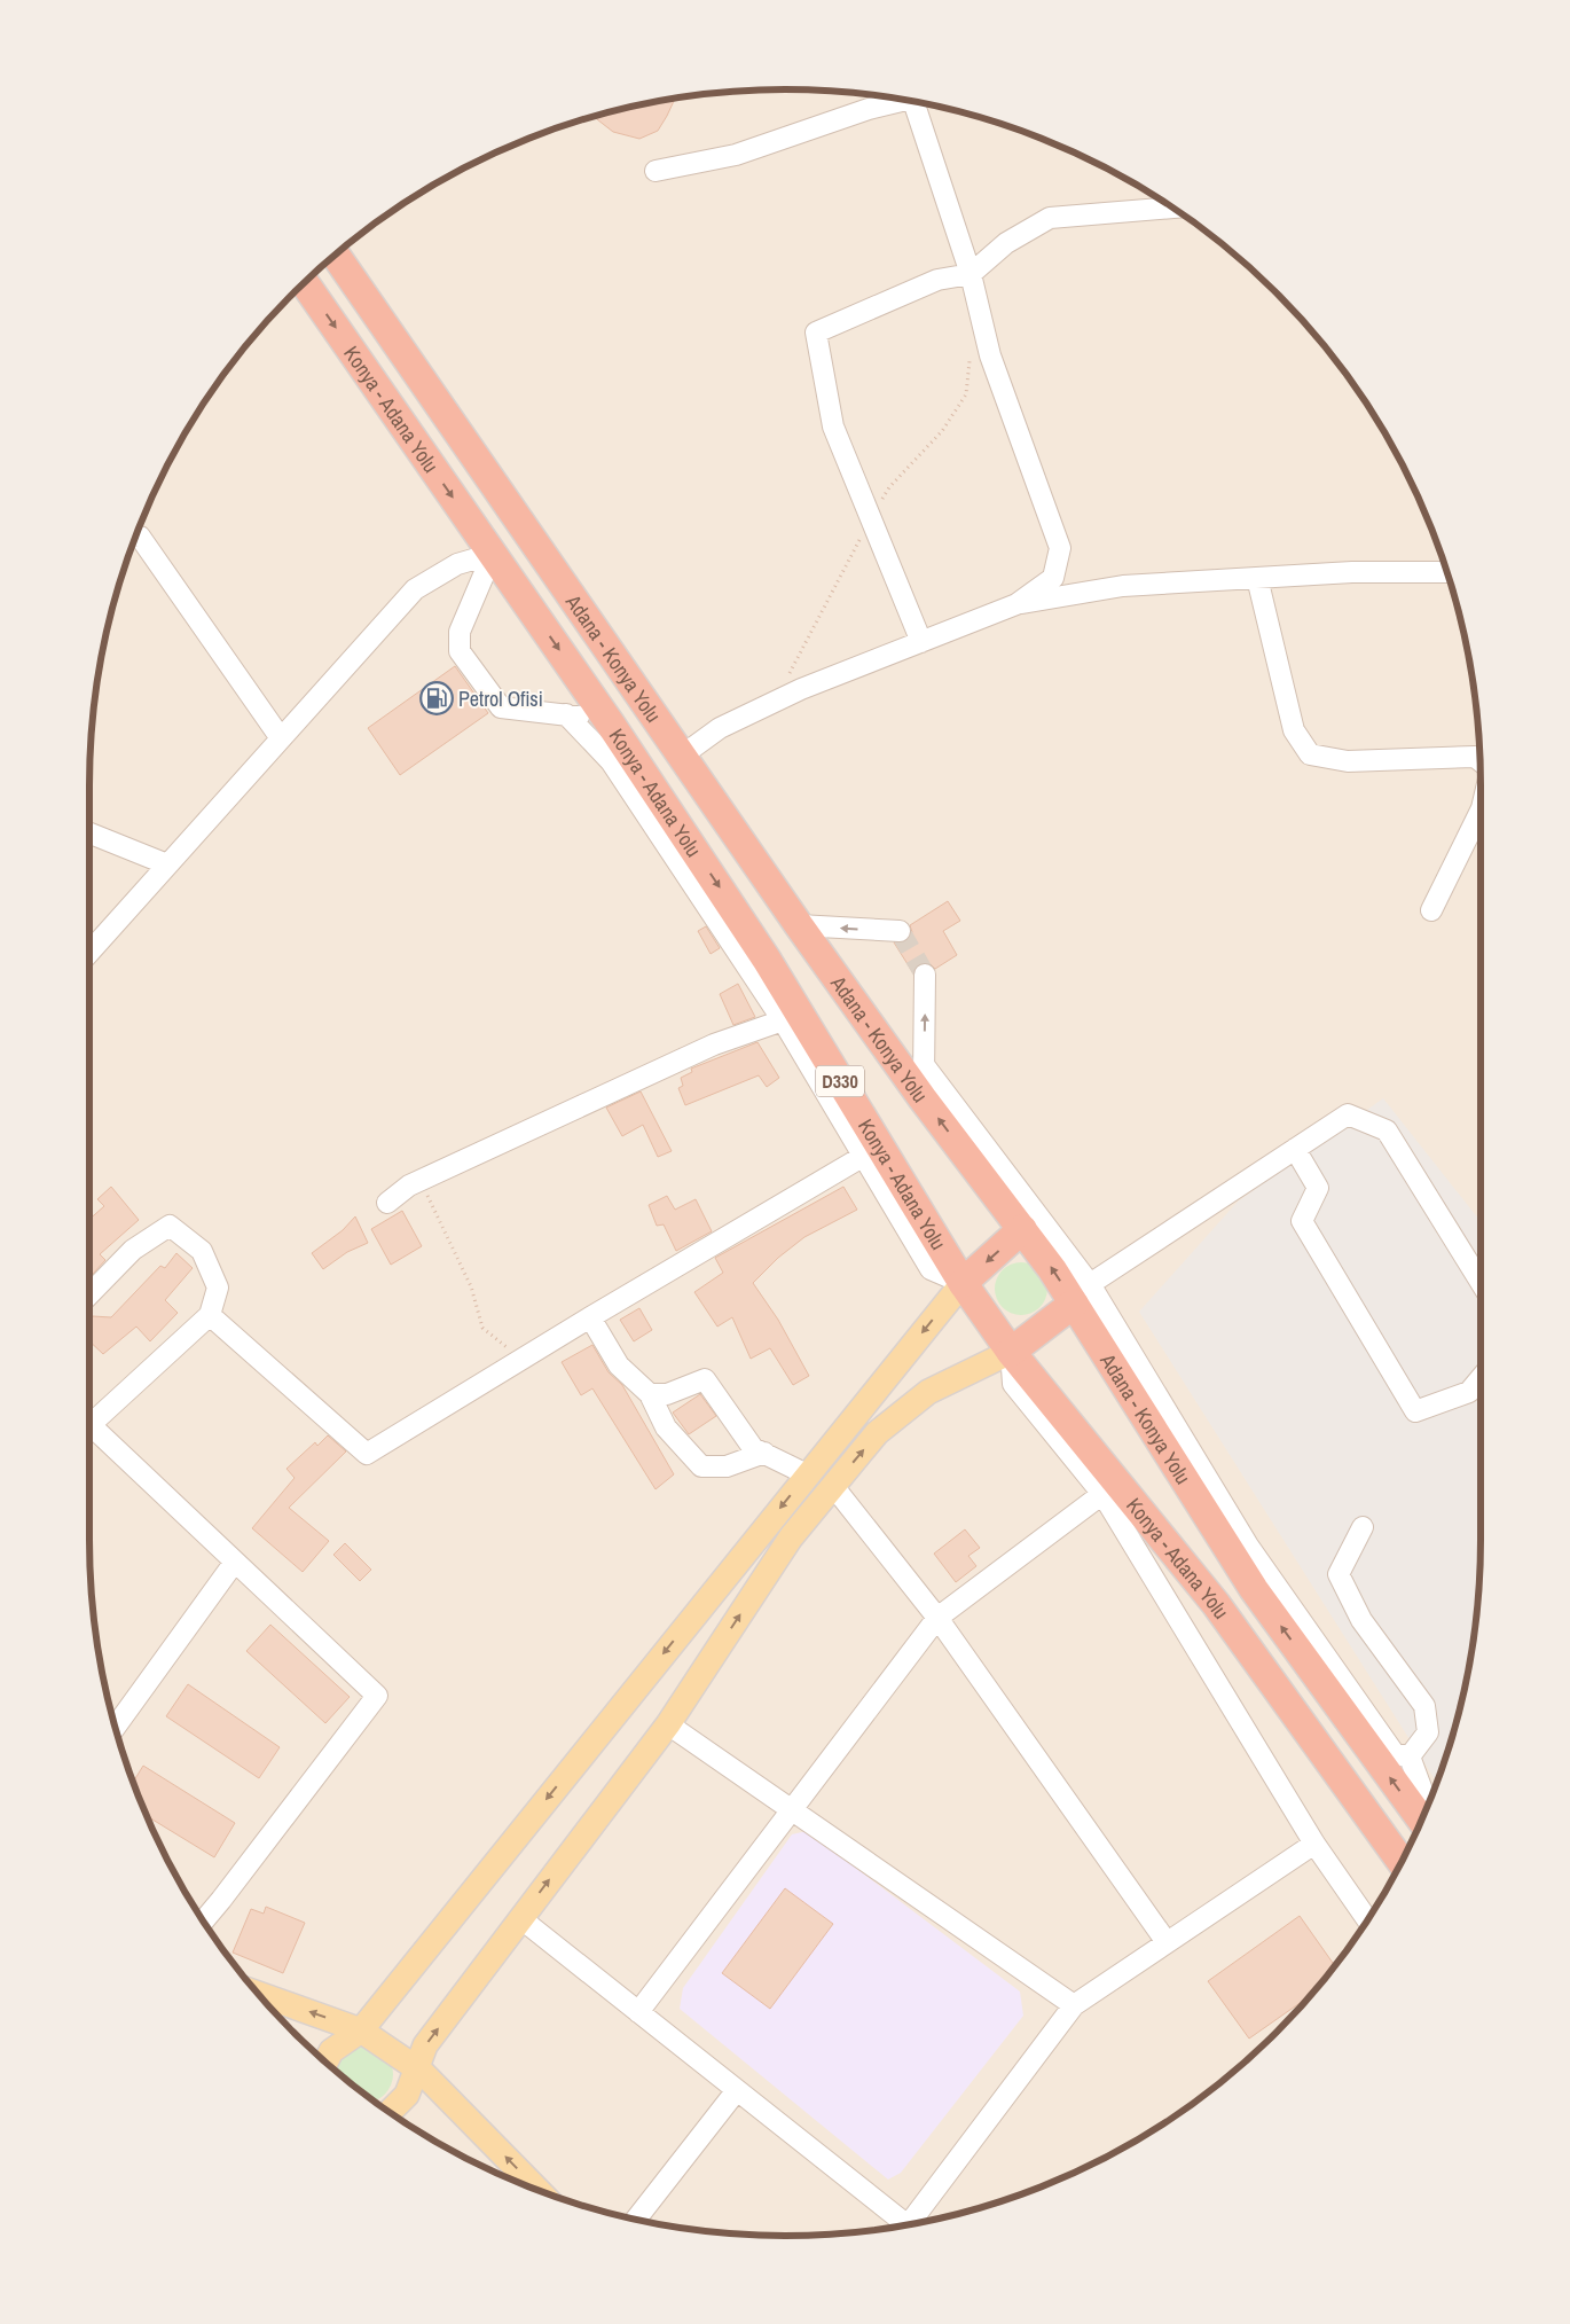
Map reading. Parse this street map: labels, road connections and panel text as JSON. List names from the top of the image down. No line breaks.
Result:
{"streets":{"highway":["Konya - Adana Yolu","Adana - Konya Yolu","D330"]},"one_way":["Konya - Adana Yolu","Adana - Konya Yolu"],"places":{"fuel station":["Petrol Ofisi"]}}
